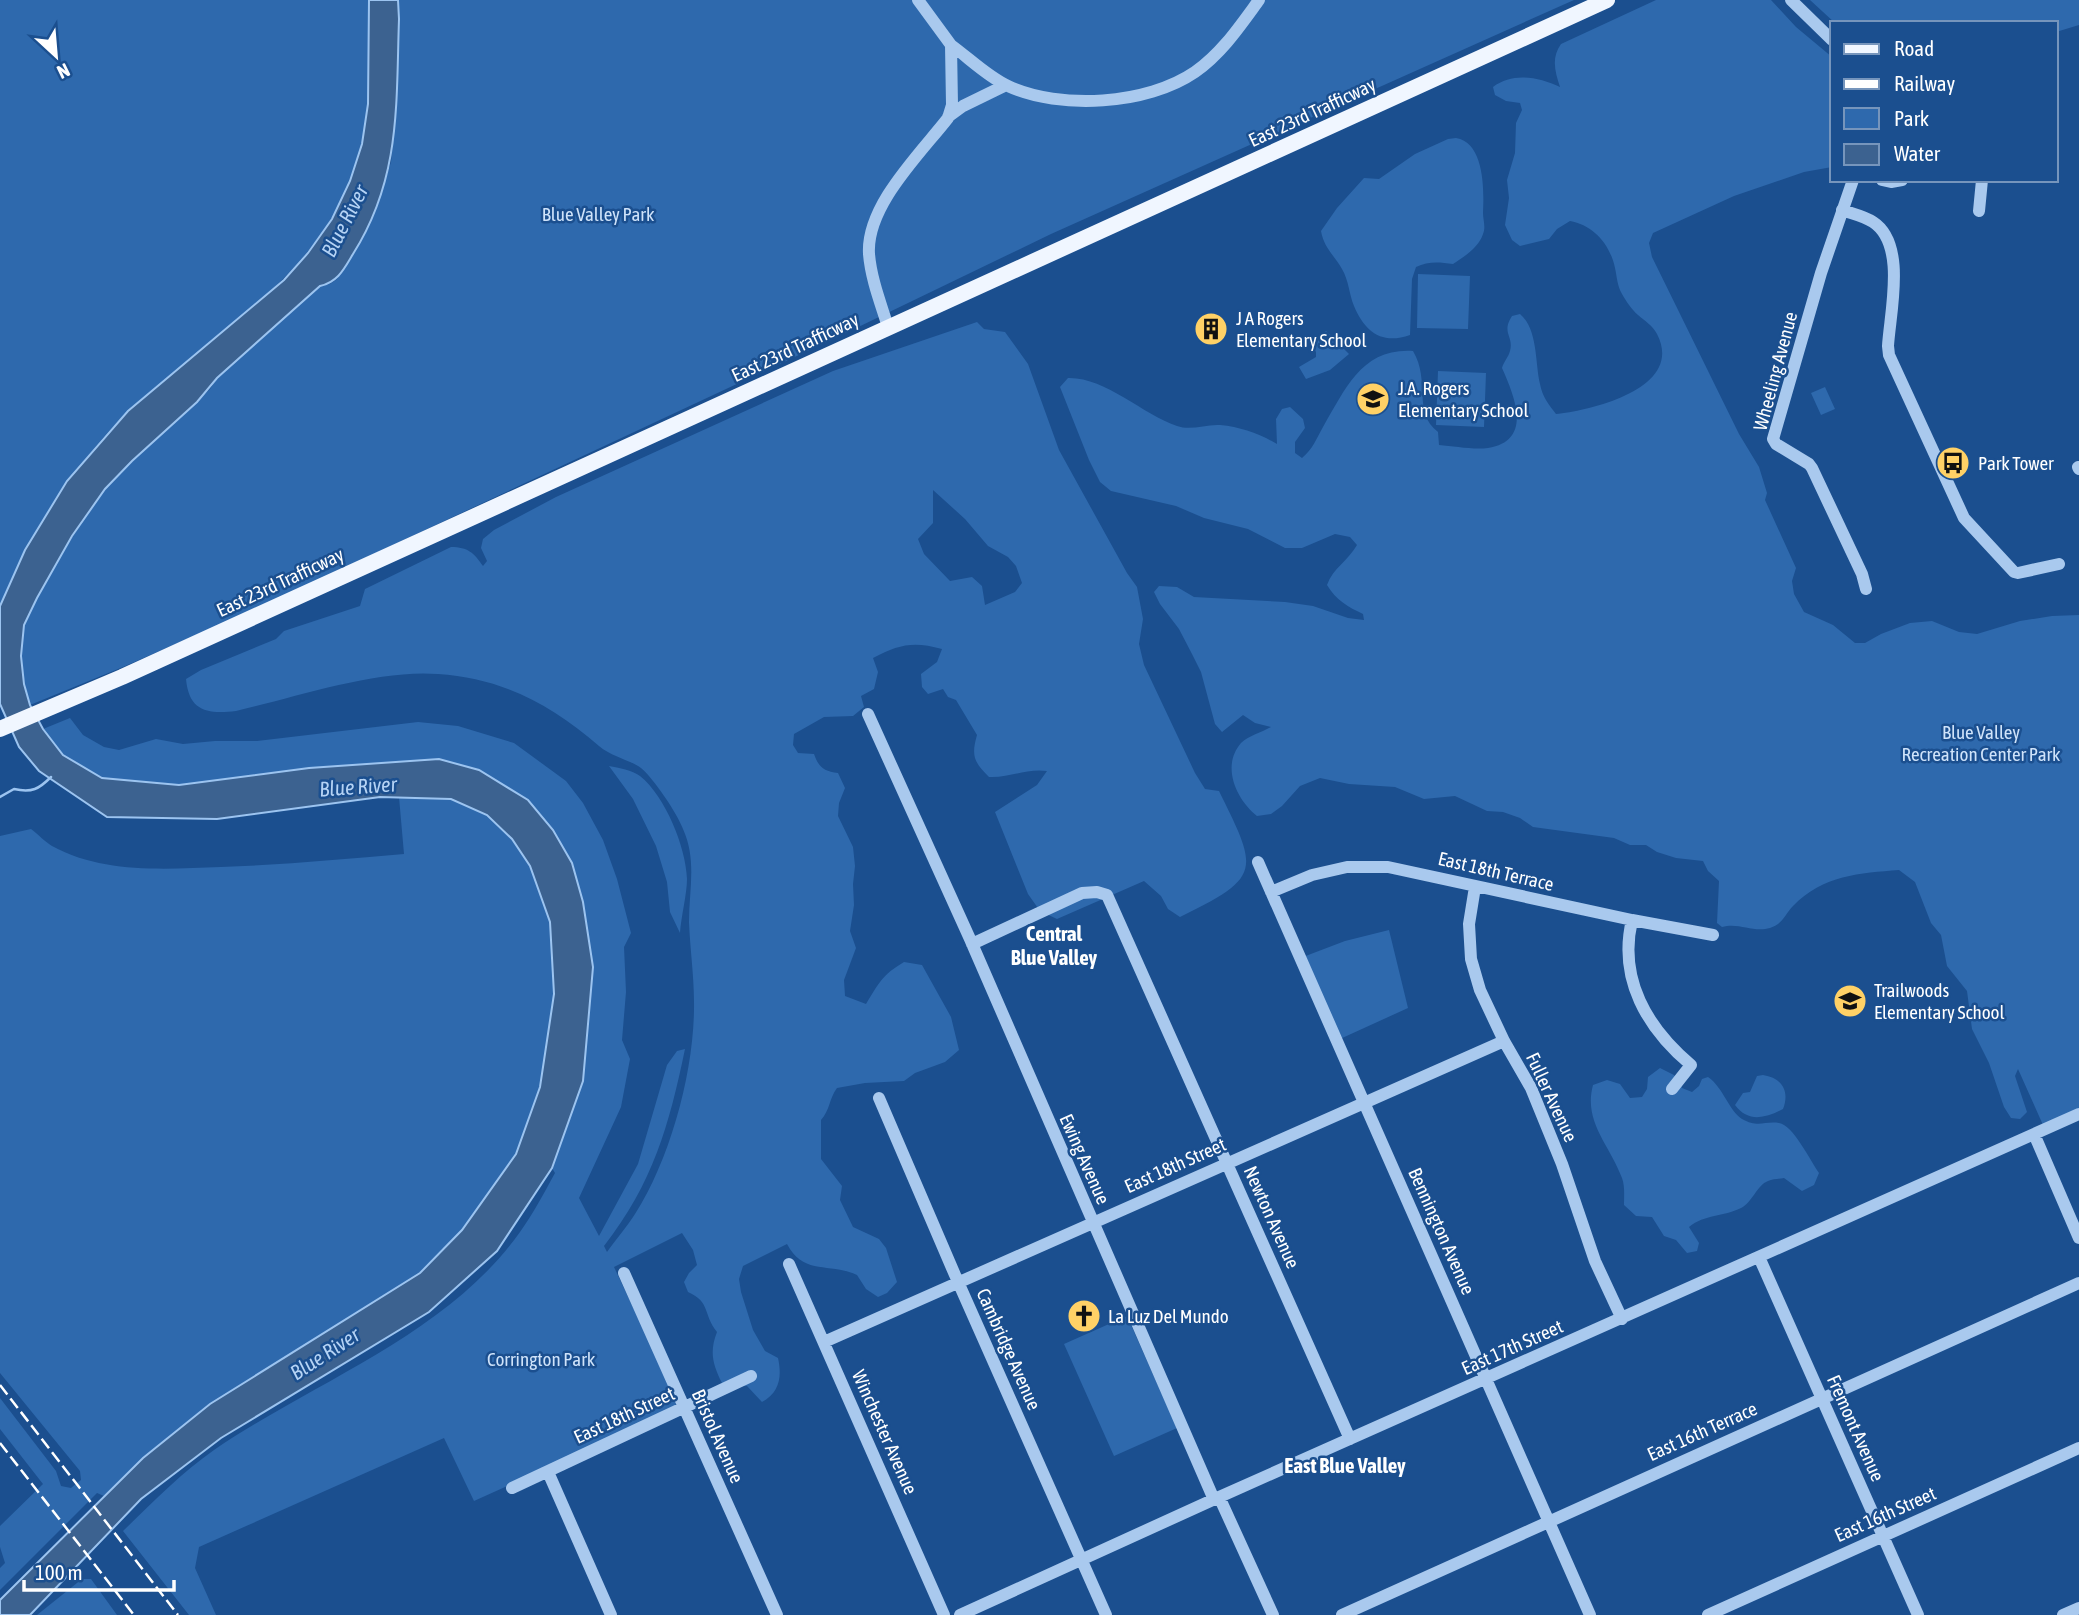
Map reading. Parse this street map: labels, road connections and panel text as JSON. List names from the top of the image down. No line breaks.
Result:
{"streets":{"main road":["East 23rd Trafficway"],"street":["Wheeling Avenue","East 18th Terrace","Fuller Avenue","Ewing Avenue","East 18th Street","Newton Avenue","Bennington Avenue","East 17th Street","Cambridge Avenue","Fremont Avenue","East 16th Terrace","Winchester Avenue","Bristol Avenue","East 16th Street"]},"crossings":[["East 18th Terrace","Fuller Avenue"],["East 18th Terrace","Bennington Avenue"],["Fuller Avenue","East 18th Street"],["Fuller Avenue","East 17th Street"],["Ewing Avenue","East 18th Street"],["Ewing Avenue","Newton Avenue"],["Ewing Avenue","East 17th Street"],["East 18th Street","Newton Avenue"],["East 18th Street","Bennington Avenue"],["East 18th Street","Cambridge Avenue"],["East 18th Street","Winchester Avenue"],["East 18th Street","Bristol Avenue"],["Newton Avenue","East 17th Street"],["Bennington Avenue","East 17th Street"],["Bennington Avenue","East 16th Terrace"],["East 17th Street","Cambridge Avenue"],["East 17th Street","Fremont Avenue"],["Fremont Avenue","East 16th Terrace"],["Fremont Avenue","East 16th Street"]],"districts":["Central Blue Valley","East Blue Valley"],"water":["Blue River"],"parks":["Blue Valley Park","Blue Valley Recreation Center Park","Corrington Park"],"places":{"building":["J A Rogers Elementary School"],"school or university":["J.A. Rogers Elementary School","Trailwoods Elementary School"],"bus stop":["Park Tower"],"church":["La Luz Del Mundo"]},"legend":["Road","Railway","Park","Water"],"scale_bar":"100 m","north":"bottom right"}
